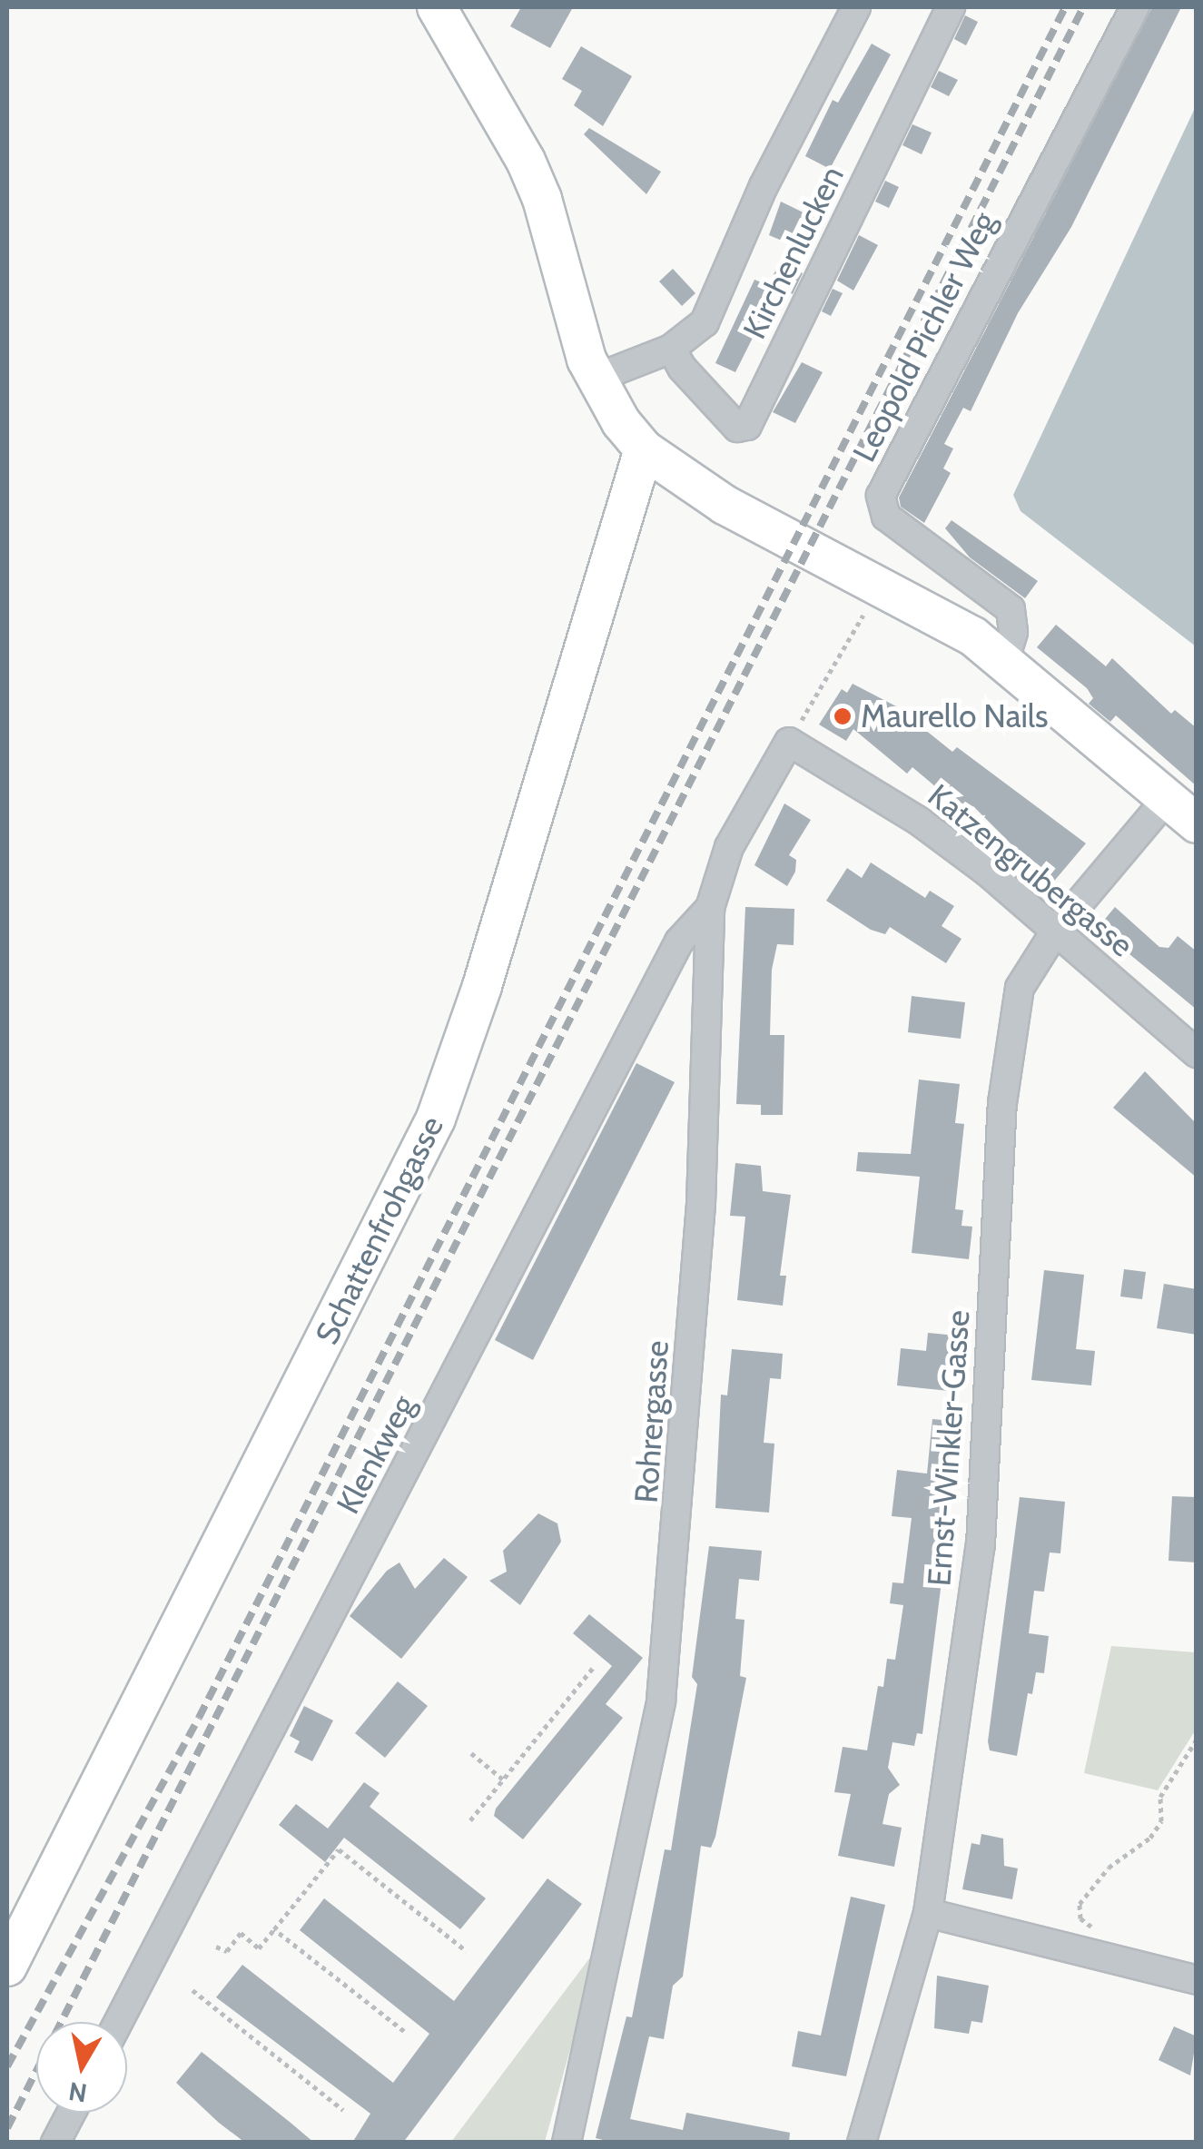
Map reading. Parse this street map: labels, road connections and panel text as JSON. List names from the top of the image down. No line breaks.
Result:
{"streets":{"street":["Kirchenlucken","Leopold Pichler Weg","Katzengrubergasse","Schattenfrohgasse","Rohrergasse","Ernst-Winkler-Gasse","Klenkweg"]},"crossings":[["Katzengrubergasse","Rohrergasse"],["Katzengrubergasse","Ernst-Winkler-Gasse"],["Rohrergasse","Klenkweg"]],"places":["Maurello Nails"],"north":"bottom"}
